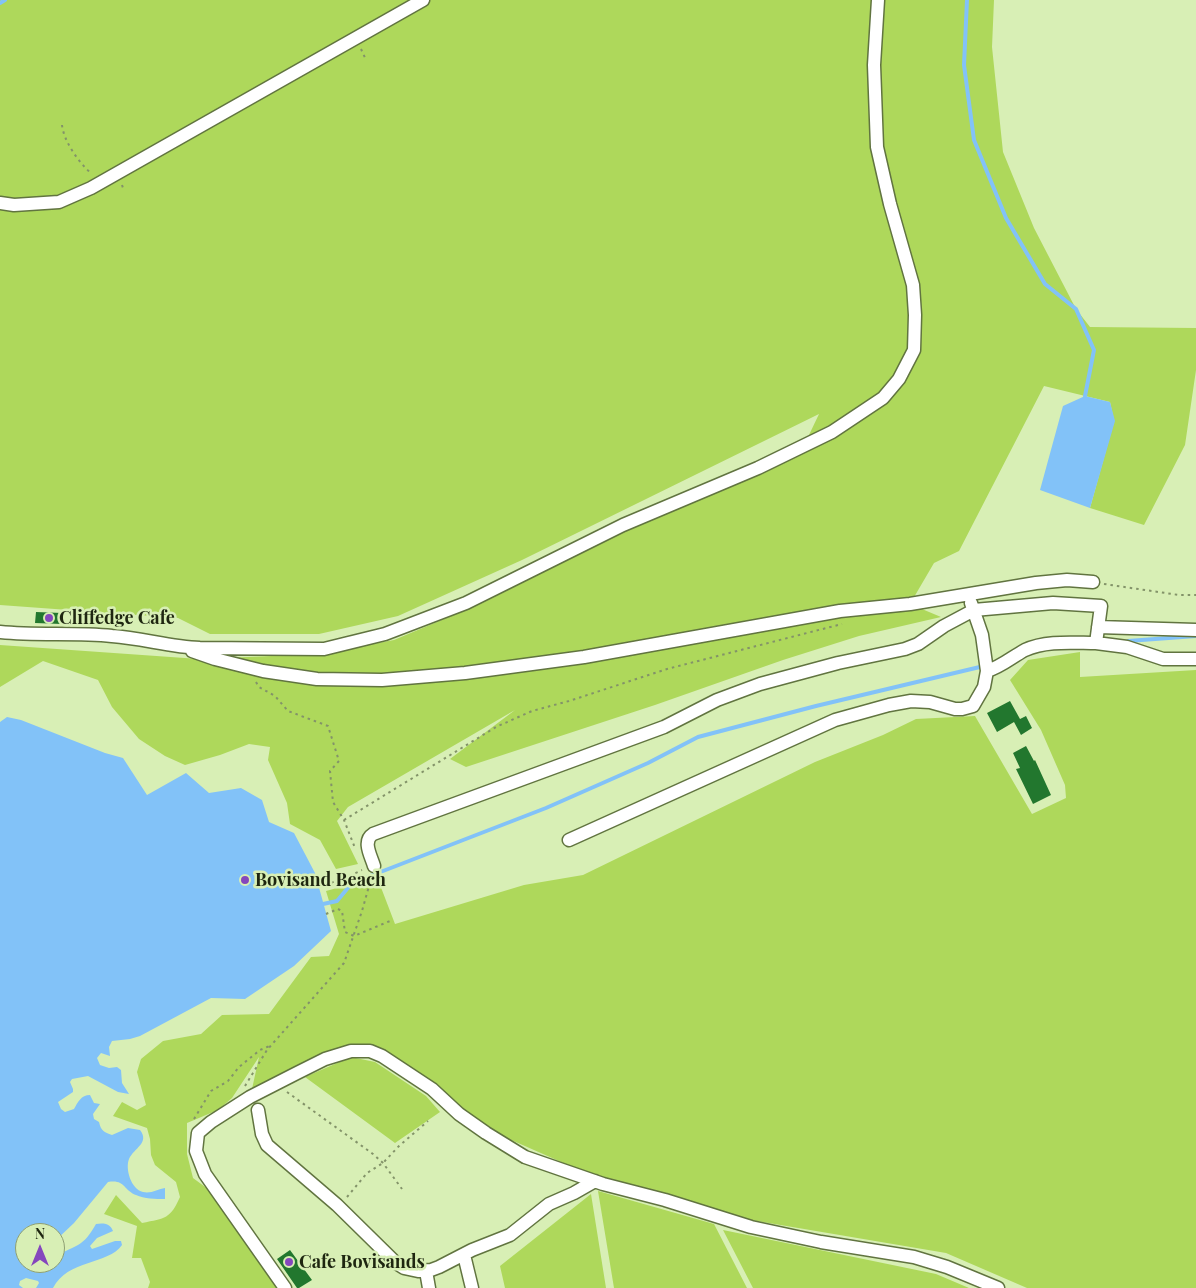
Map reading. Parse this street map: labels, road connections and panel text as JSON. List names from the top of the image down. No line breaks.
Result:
{"places":["Cliffedge Cafe","Bovisand Beach","Cafe Bovisands"],"north":"top"}
